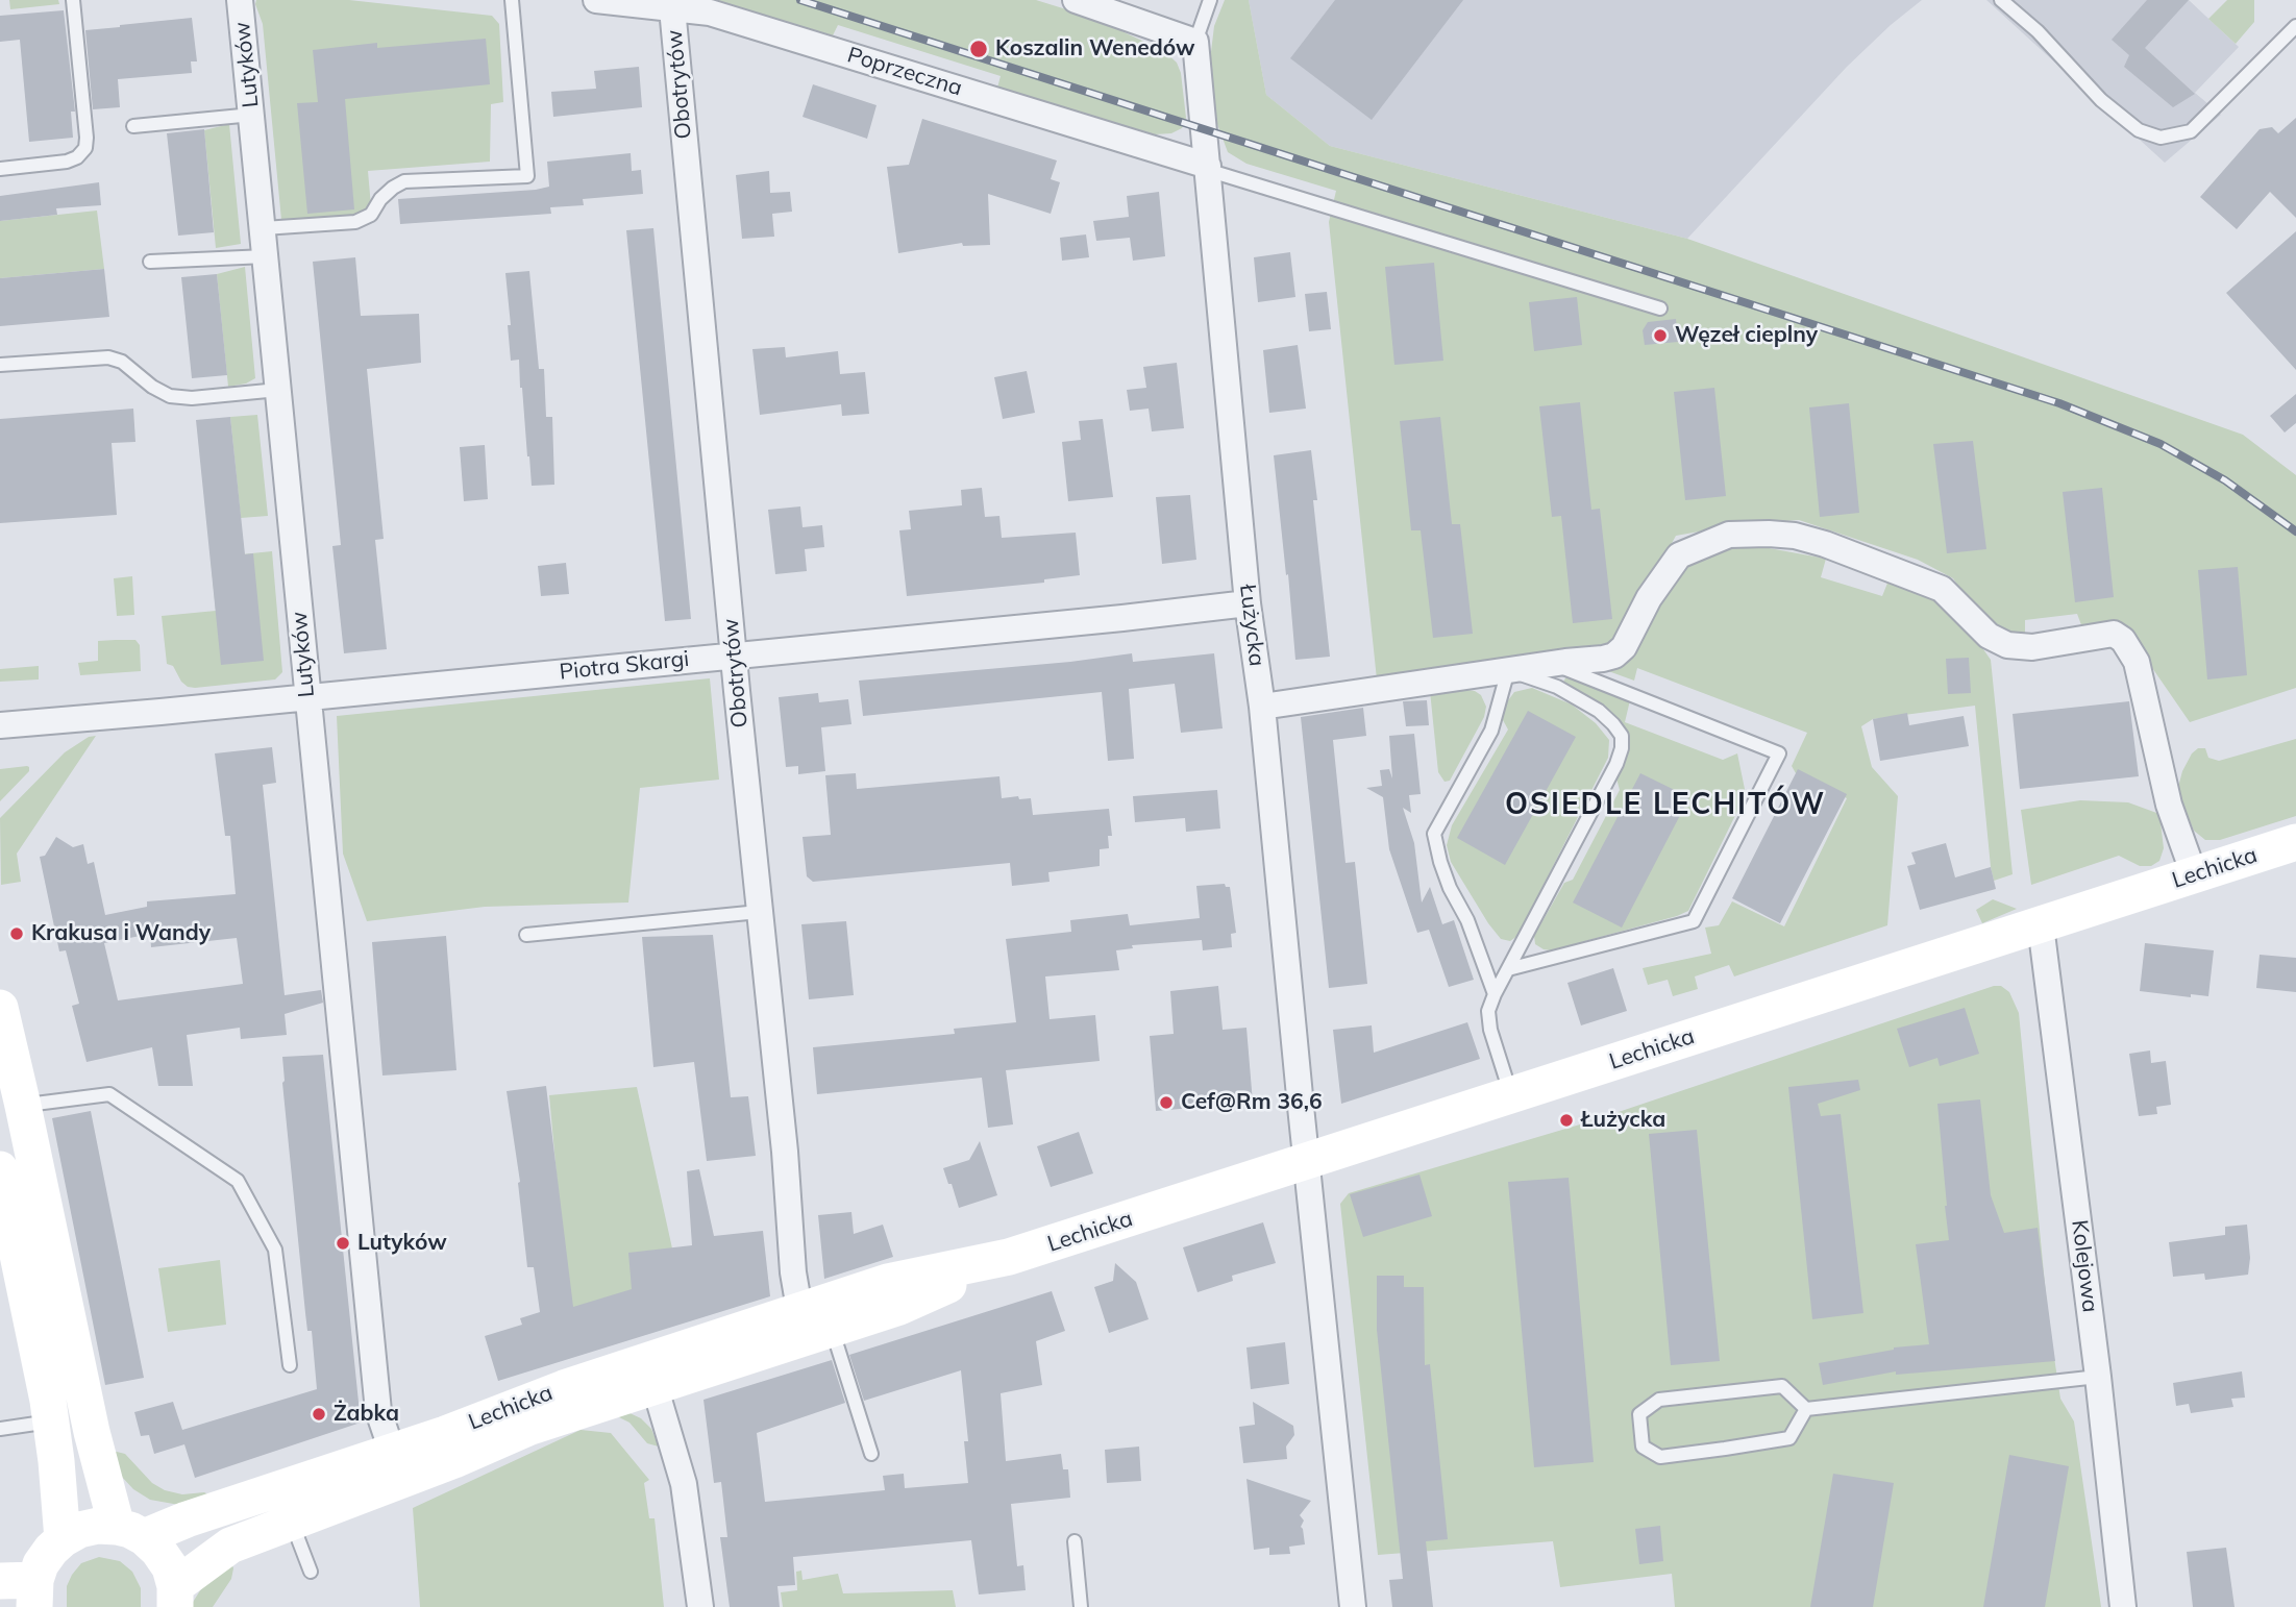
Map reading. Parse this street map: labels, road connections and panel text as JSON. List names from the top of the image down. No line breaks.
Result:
{"streets":{"street":["Lutyków","Poprzeczna","Obotrytów","Łużycka","Piotra Skargi","Lechicka","Kolejowa"]},"crossings":[["Lutyków","Piotra Skargi"],["Lutyków","Lechicka"],["Poprzeczna","Obotrytów"],["Poprzeczna","Łużycka"],["Obotrytów","Piotra Skargi"],["Obotrytów","Lechicka"],["Łużycka","Piotra Skargi"],["Łużycka","Lechicka"],["Lechicka","Kolejowa"]],"districts":["OSIEDLE LECHITÓW"],"places":["Koszalin Wenedów","Węzeł cieplny","Krakusa i Wandy","Cef@Rm 36,6","Łużycka","Lutyków","Żabka"]}
